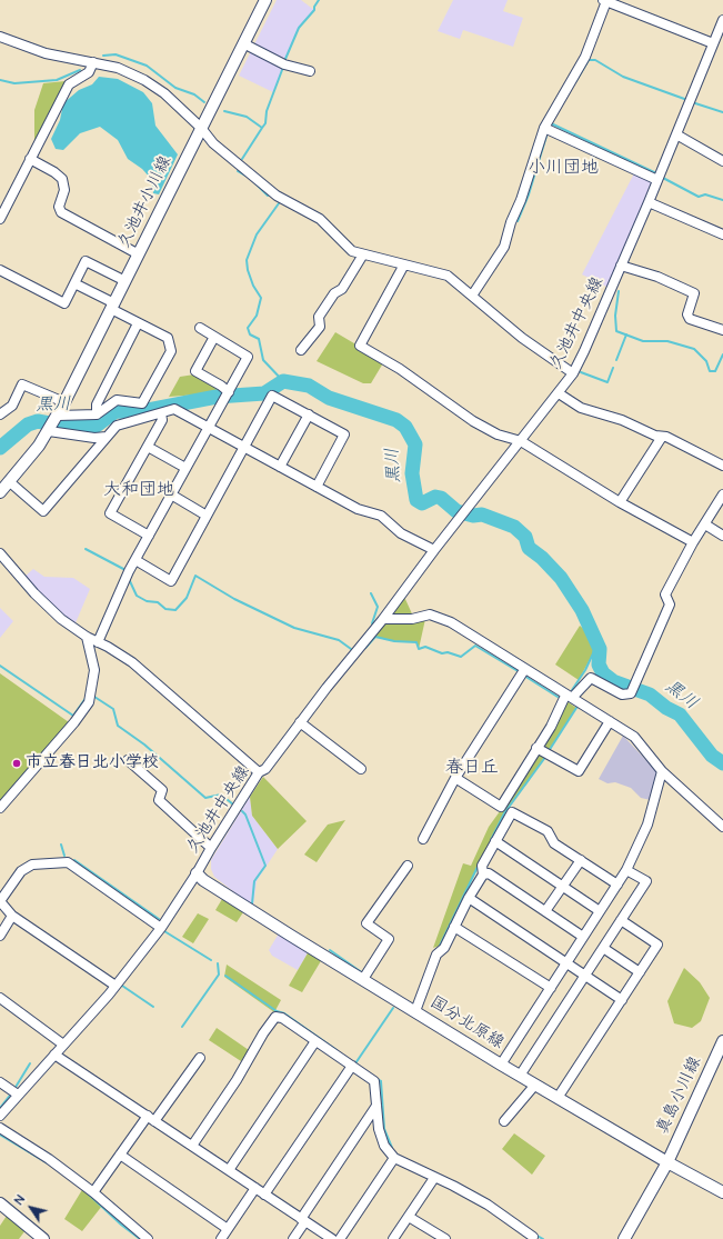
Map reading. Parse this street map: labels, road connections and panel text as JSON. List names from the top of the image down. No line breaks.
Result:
{"streets":{"street":["久池井小川線","久池井中央線","国分北原線","真島小川線"]},"crossings":[["久池井中央線","国分北原線"],["国分北原線","真島小川線"]],"districts":["小川団地","大和団地","春日丘"],"water":["黒川"],"places":["市立春日北小学校"],"north":"top left"}
